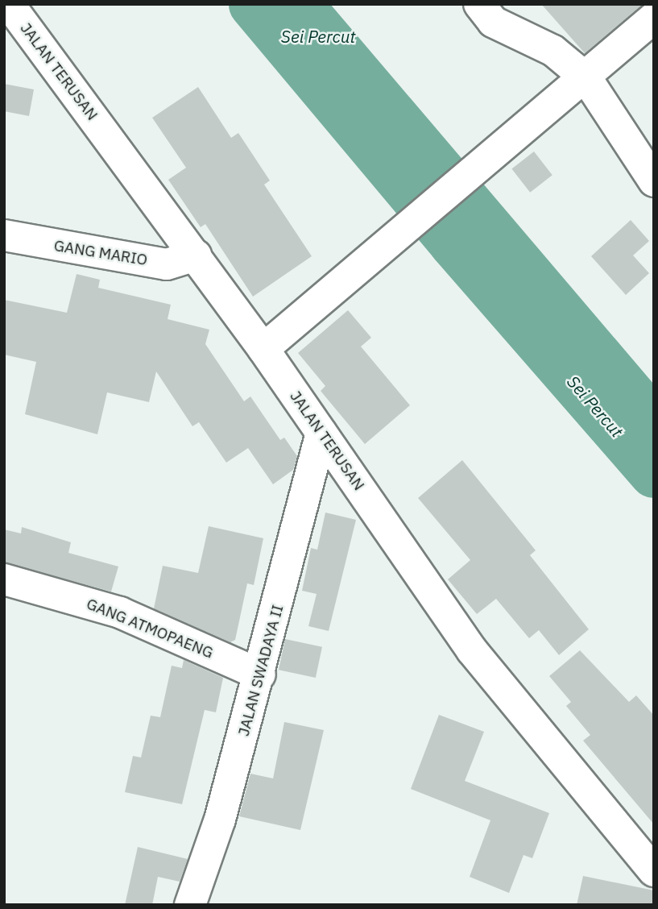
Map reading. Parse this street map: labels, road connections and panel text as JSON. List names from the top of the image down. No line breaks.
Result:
{"streets":{"street":["JALAN TERUSAN","GANG MARIO","GANG ATMOPAENG","JALAN SWADAYA II"]},"crossings":[["JALAN TERUSAN","GANG MARIO"],["JALAN TERUSAN","JALAN SWADAYA II"],["GANG ATMOPAENG","JALAN SWADAYA II"]],"water":["Sei Percut"]}
